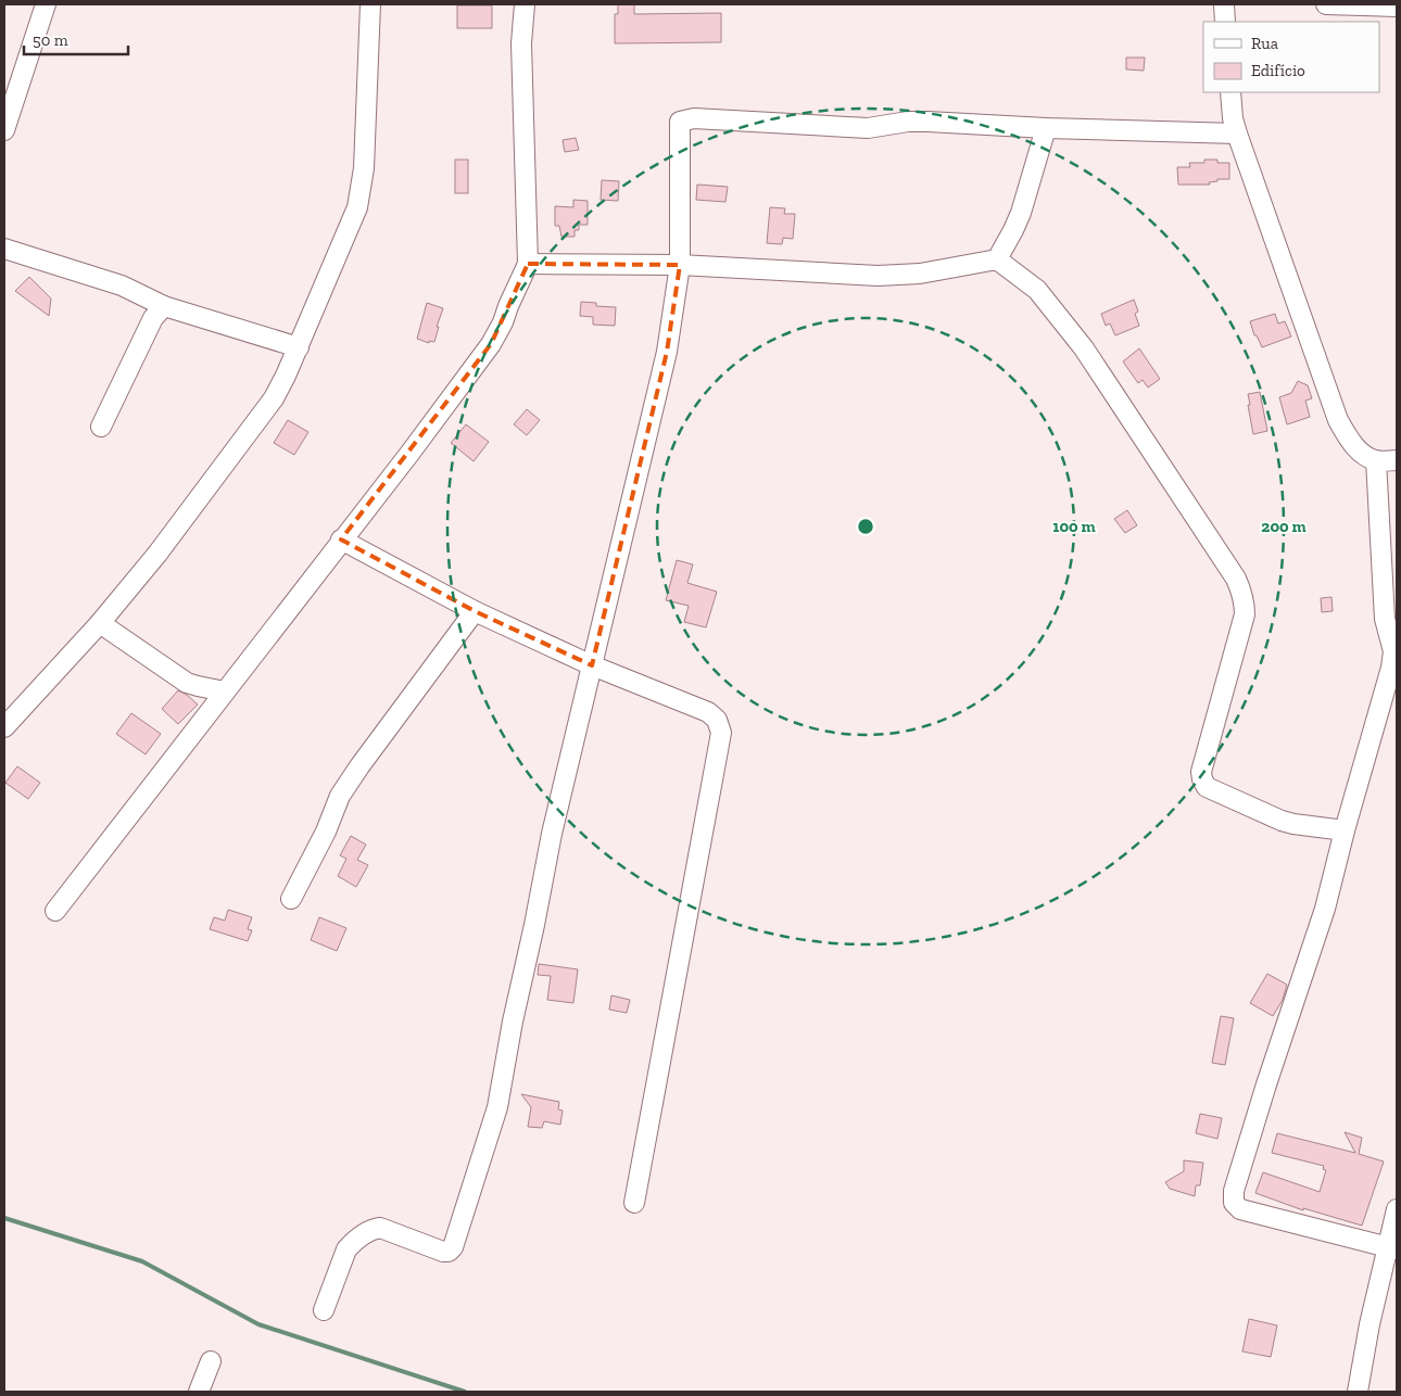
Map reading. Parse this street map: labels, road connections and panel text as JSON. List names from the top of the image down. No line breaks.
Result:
{"legend":["Rua","Edifício"],"scale_bar":"50 m","rings":["100 m","200 m"]}
